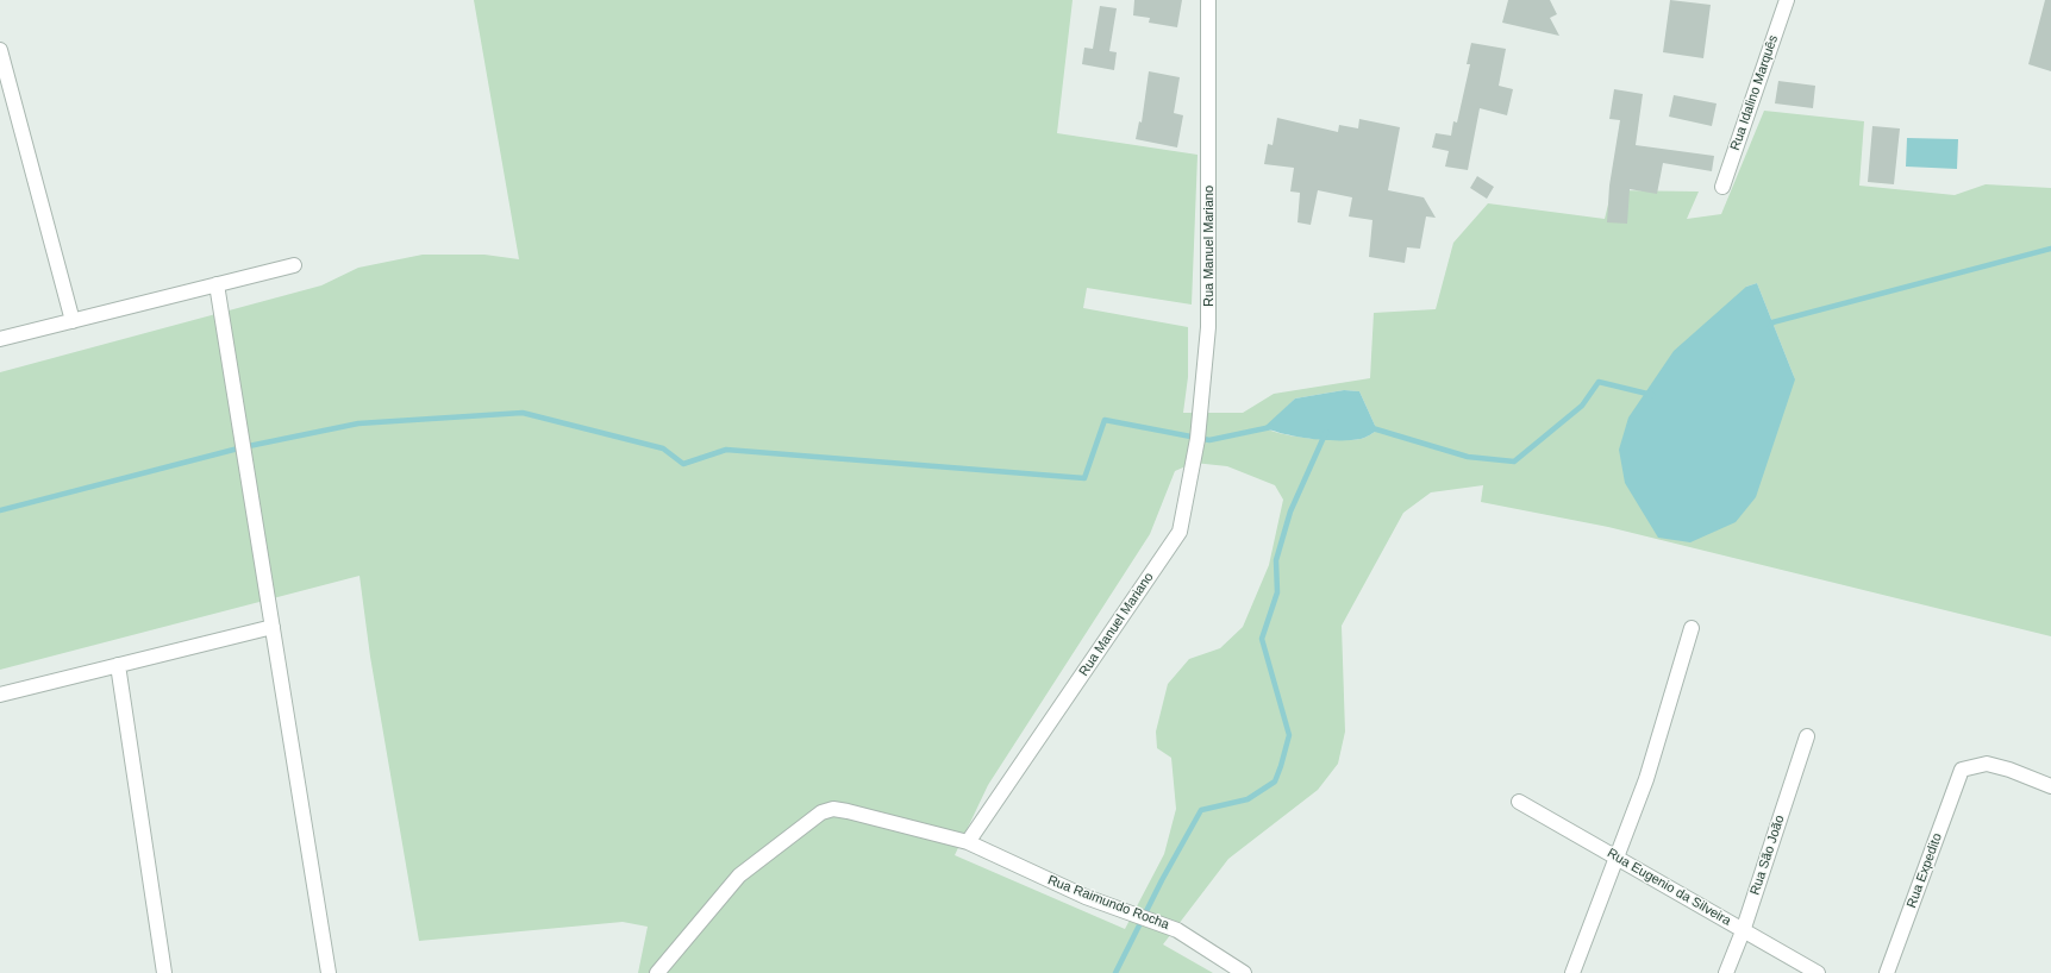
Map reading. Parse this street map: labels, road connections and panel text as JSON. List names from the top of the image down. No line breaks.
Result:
{"streets":{"street":["Rua Idalino Marquês","Rua Manuel Mariano","Rua São João","Rua Expedito","Rua Eugenio da Silveira","Rua Raimundo Rocha"]},"crossings":[["Rua Manuel Mariano","Rua Raimundo Rocha"],["Rua São João","Rua Eugenio da Silveira"]]}
